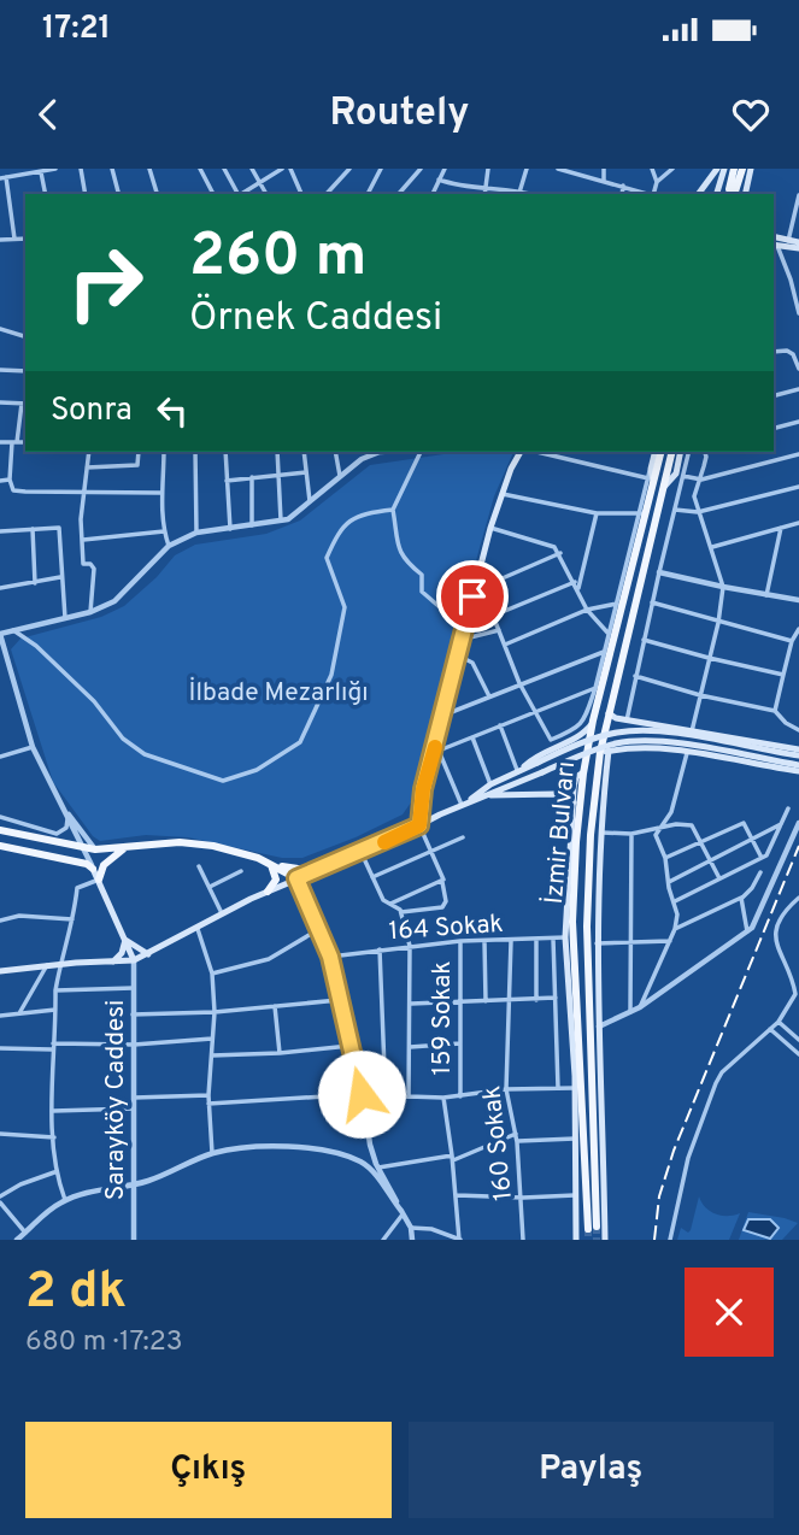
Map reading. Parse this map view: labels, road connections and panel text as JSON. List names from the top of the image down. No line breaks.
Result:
{"streets":{"main road":["İzmir Bulvarı"],"street":["164 Sokak","159 Sokak","Sarayköy Caddesi","160 Sokak"]},"crossings":[["164 Sokak","159 Sokak"],["164 Sokak","160 Sokak"]],"parks":["İlbade Mezarlığı"],"page":{"status":"17:21","header":"Routely","turn":["260 m","Örnek Caddesi"],"then":"Sonra","heading":["2 dk","680 m · 17:23"],"buttons":["Çıkış","Paylaş"]}}
